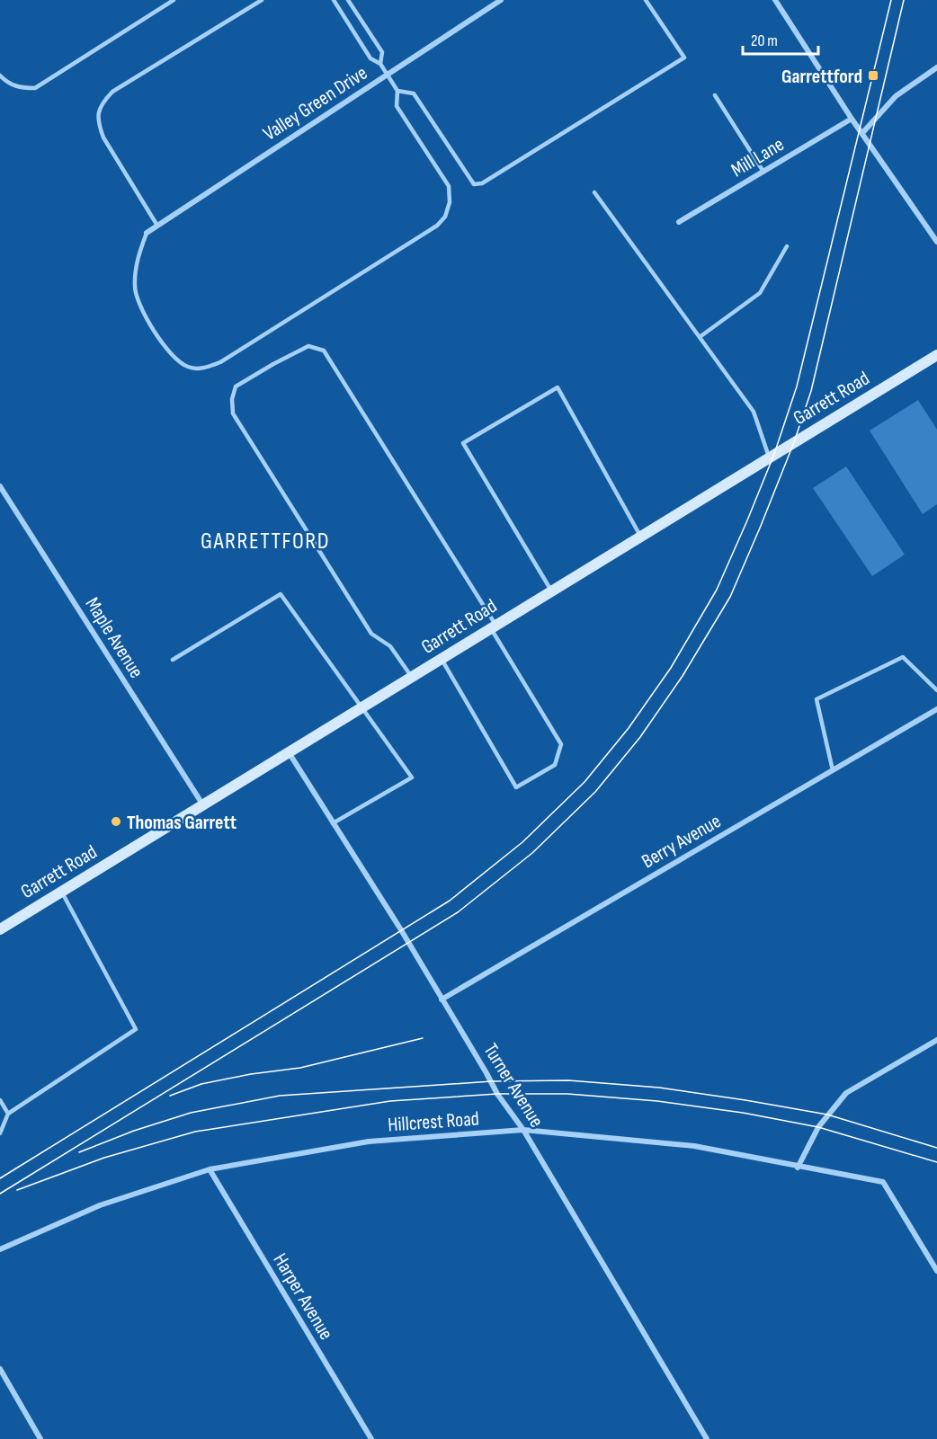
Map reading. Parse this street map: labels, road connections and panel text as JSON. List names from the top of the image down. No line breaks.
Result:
{"streets":{"main road":["Garrett Road"],"street":["Valley Green Drive","Mill Lane","Maple Avenue","Berry Avenue","Turner Avenue","Hillcrest Road","Harper Avenue"]},"crossings":[["Garrett Road","Maple Avenue"],["Garrett Road","Turner Avenue"],["Berry Avenue","Turner Avenue"],["Turner Avenue","Hillcrest Road"],["Hillcrest Road","Harper Avenue"]],"districts":["GARRETTFORD"],"places":{"transit":["Garrettford"],"other":["Thomas Garrett"]},"scale_bar":"20 m"}
